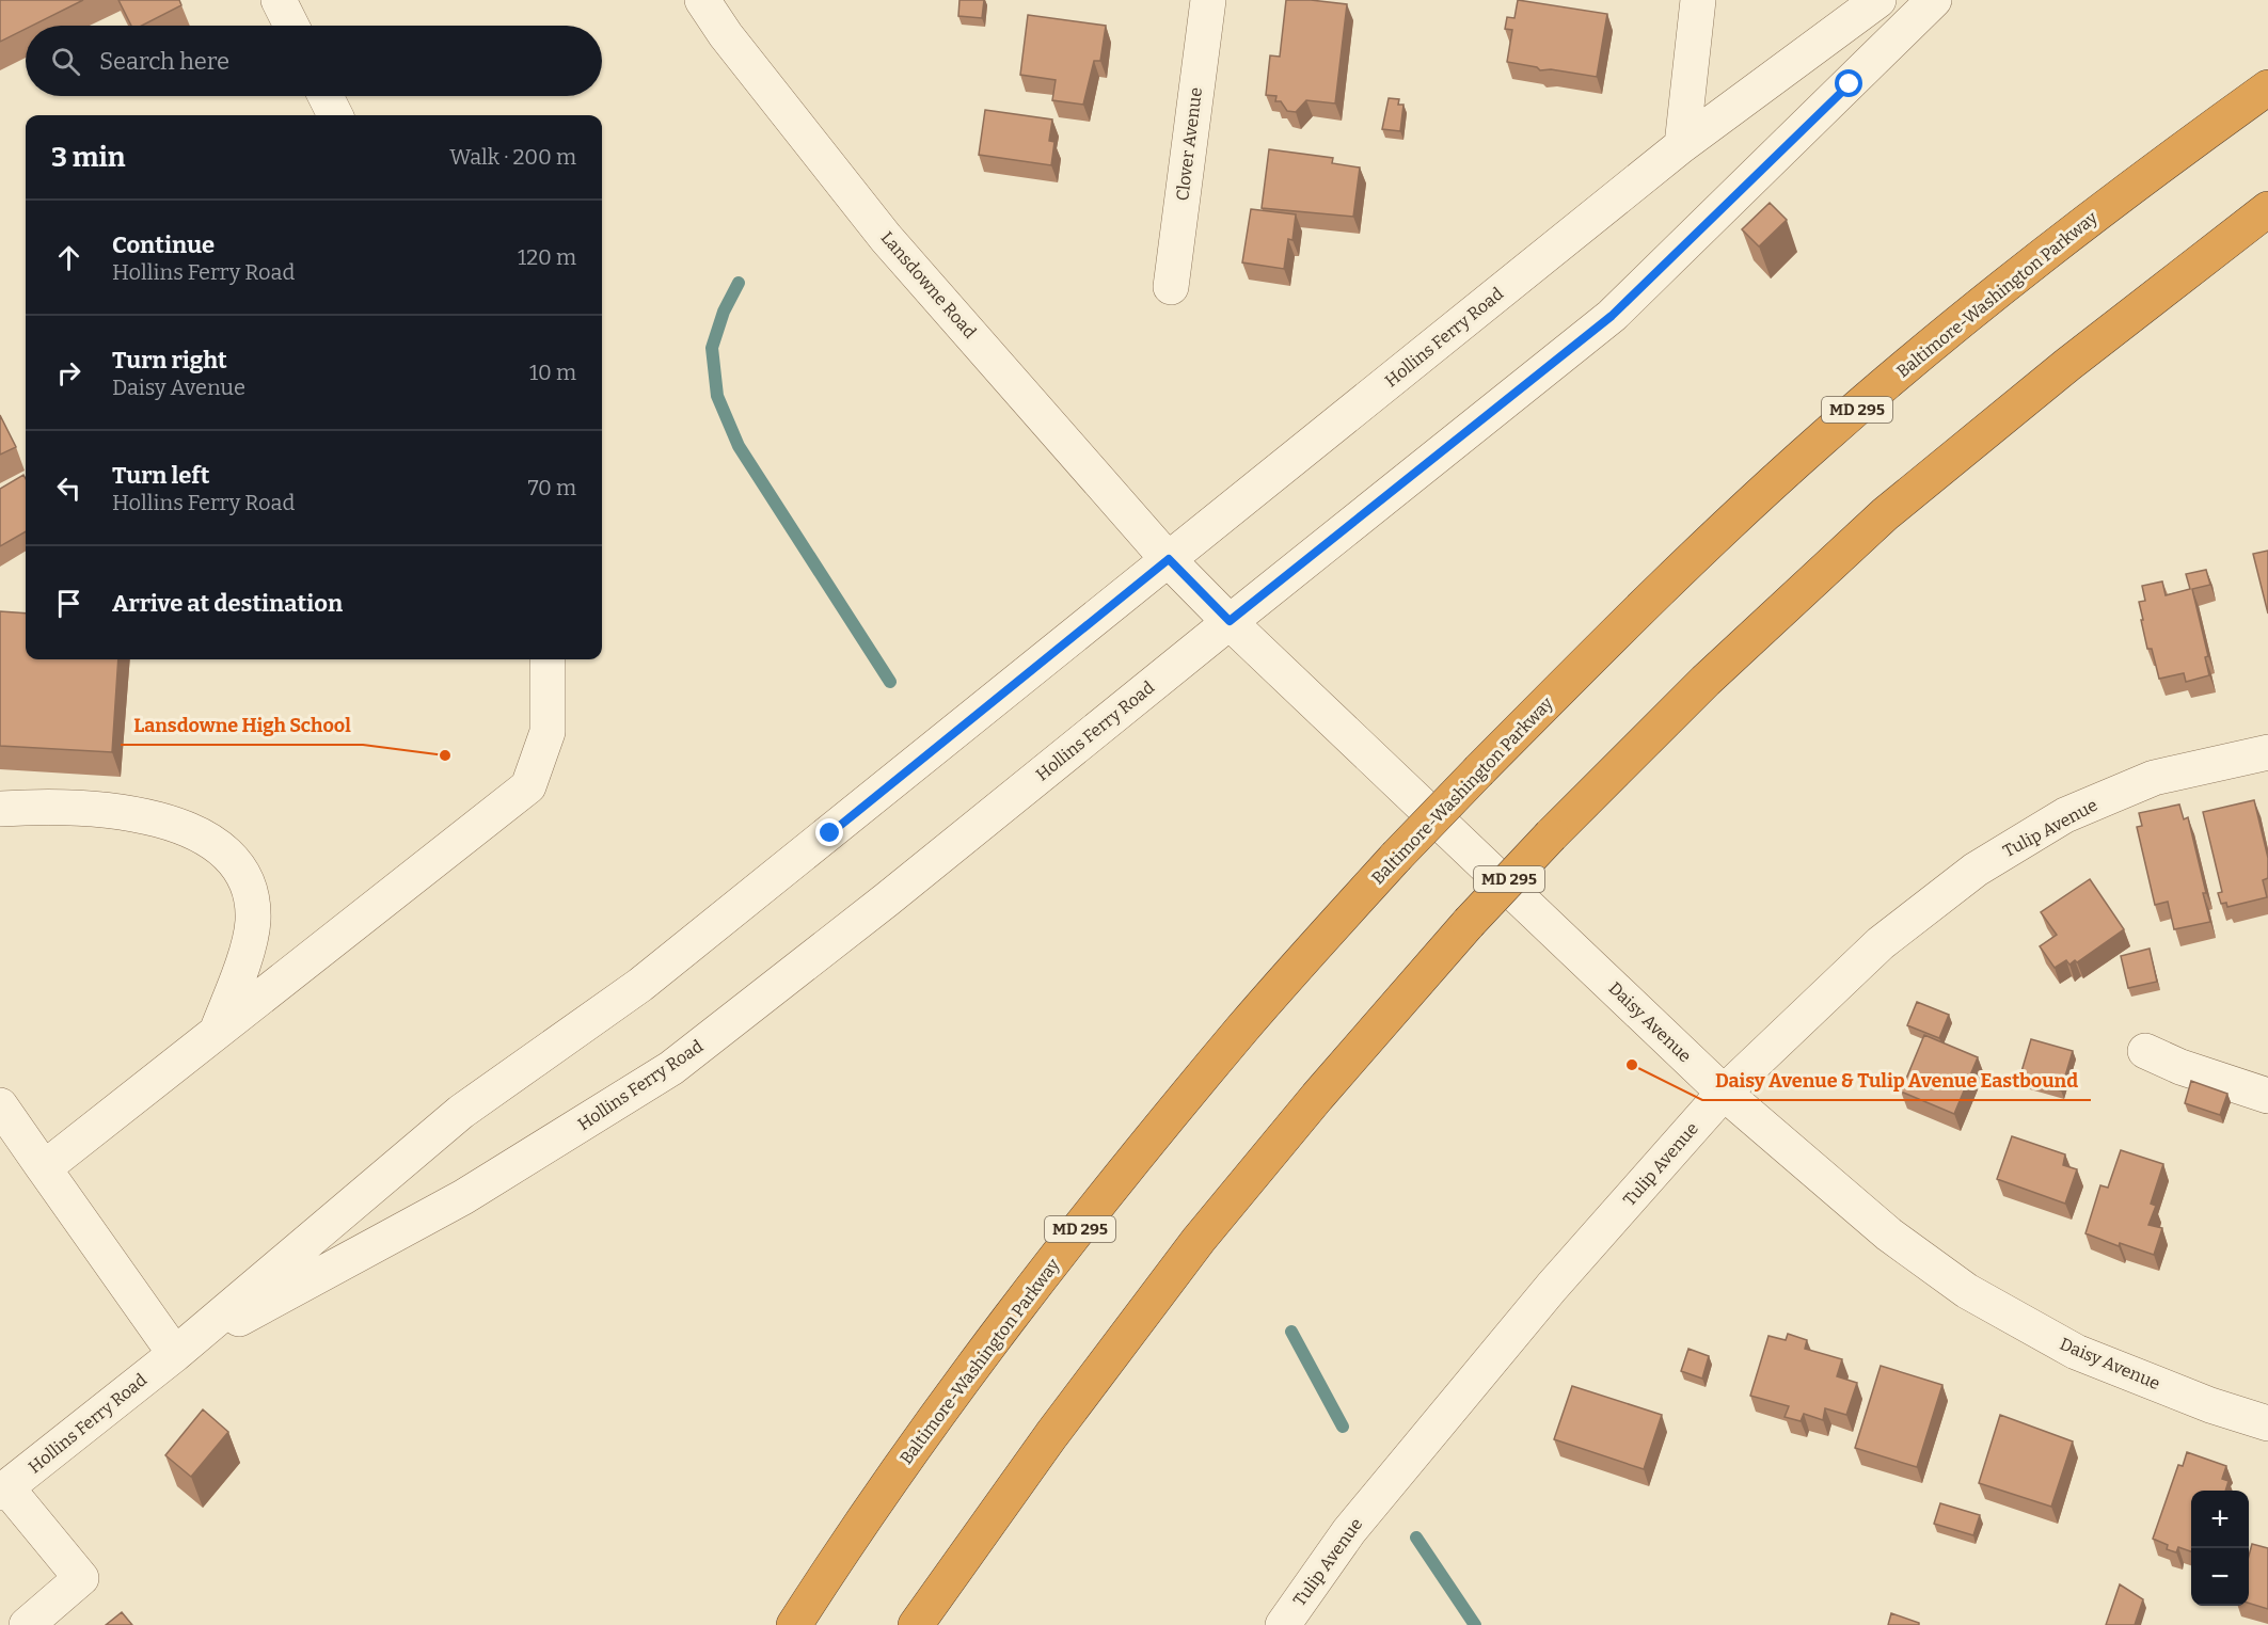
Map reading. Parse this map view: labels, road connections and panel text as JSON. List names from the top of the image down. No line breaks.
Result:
{"streets":{"highway":["Baltimore-Washington Parkway","MD 295"],"street":["Clover Avenue","Lansdowne Road","Hollins Ferry Road","Tulip Avenue","Daisy Avenue"]},"crossings":[["Lansdowne Road","Hollins Ferry Road"],["Lansdowne Road","Daisy Avenue"],["Hollins Ferry Road","Daisy Avenue"],["Tulip Avenue","Daisy Avenue"]],"places":["Lansdowne High School","Daisy Avenue & Tulip Avenue Eastbound"],"page":{"search":"Search here","heading":["3 min","Walk · 200 m"],"list":[["Continue","Hollins Ferry Road","120 m"],["Turn right","Daisy Avenue","10 m"],["Turn left","Hollins Ferry Road","70 m"],"Arrive at destination"],"map_buttons":["+","−"]}}
